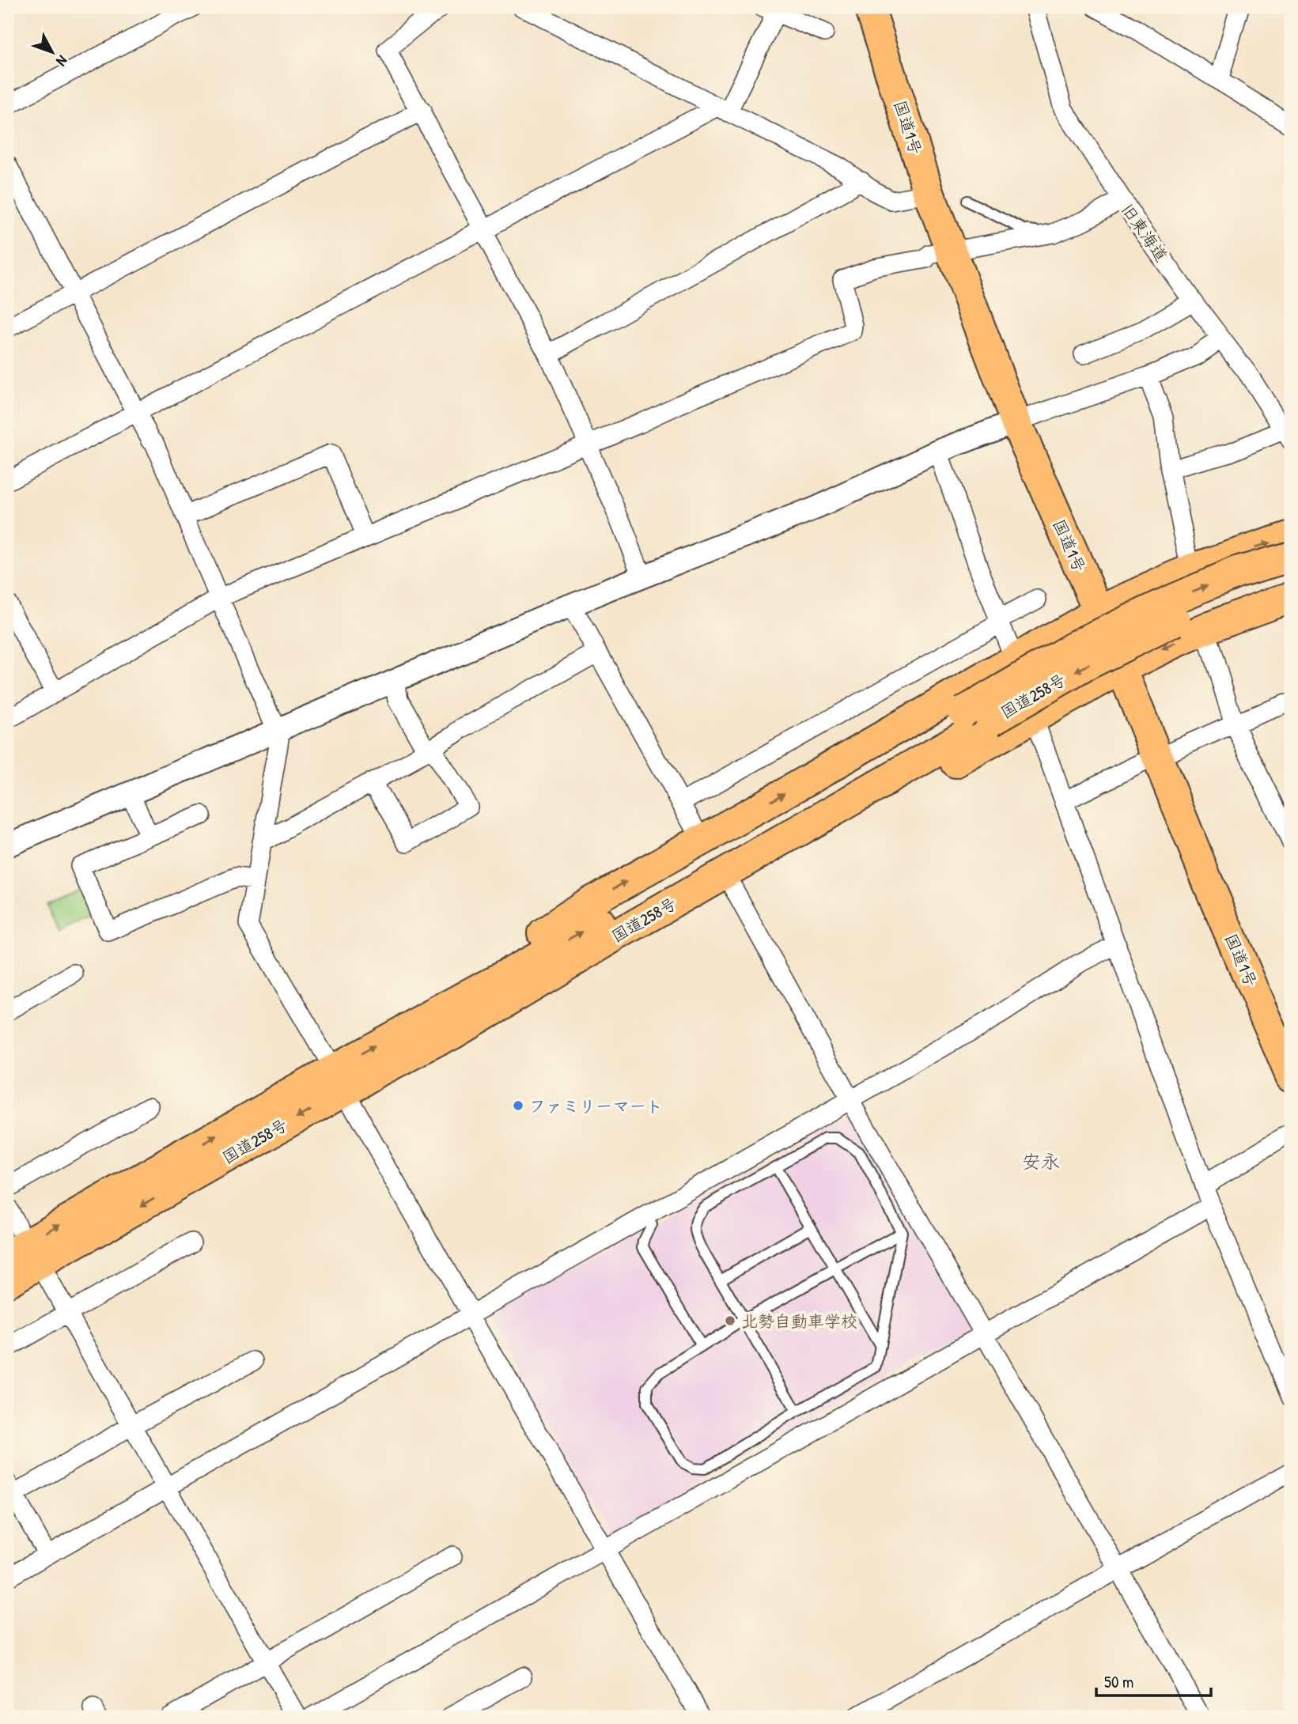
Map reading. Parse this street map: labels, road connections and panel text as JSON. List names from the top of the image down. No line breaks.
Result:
{"streets":{"highway":["国道1号","国道258号"],"street":["旧東海道"]},"districts":["安永"],"places":["ファミリーマート","北勢自動車学校"],"scale_bar":"50 m","north":"bottom right"}
